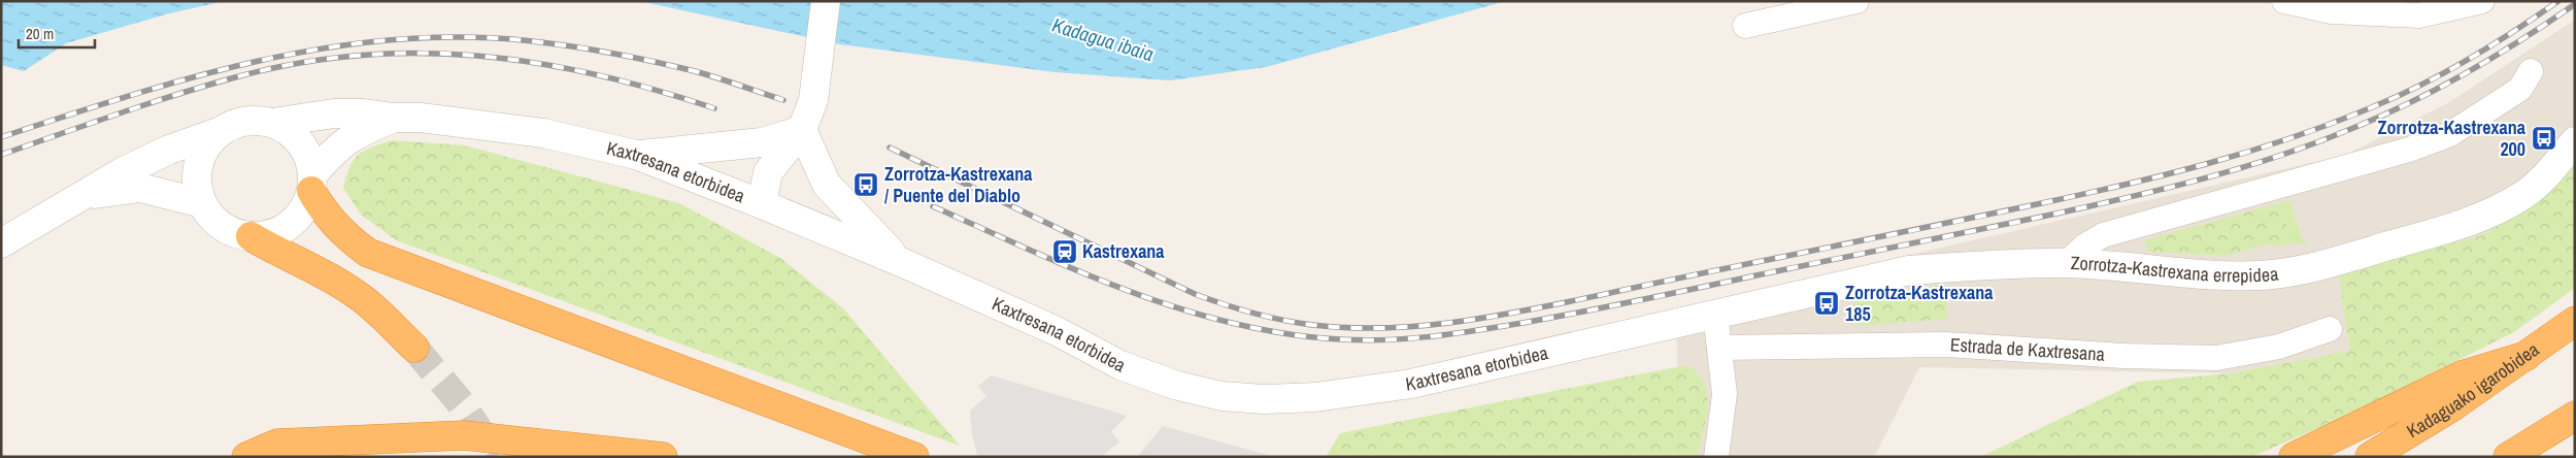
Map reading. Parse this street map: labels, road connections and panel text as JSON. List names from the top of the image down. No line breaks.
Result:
{"streets":{"highway":["Kadaguako igarobidea"],"street":["Kaxtresana etorbidea","Zorrotza-Kastrexana errepidea","Estrada de Kaxtresana"]},"crossings":[["Kaxtresana etorbidea","Zorrotza-Kastrexana errepidea"]],"water":["Kadagua ibaia"],"places":{"bus stop":["Zorrotza-Kastrexana 200","Zorrotza-Kastrexana / Puente del Diablo","Zorrotza-Kastrexana 185"],"station":["Kastrexana"]},"scale_bar":"20 m"}
